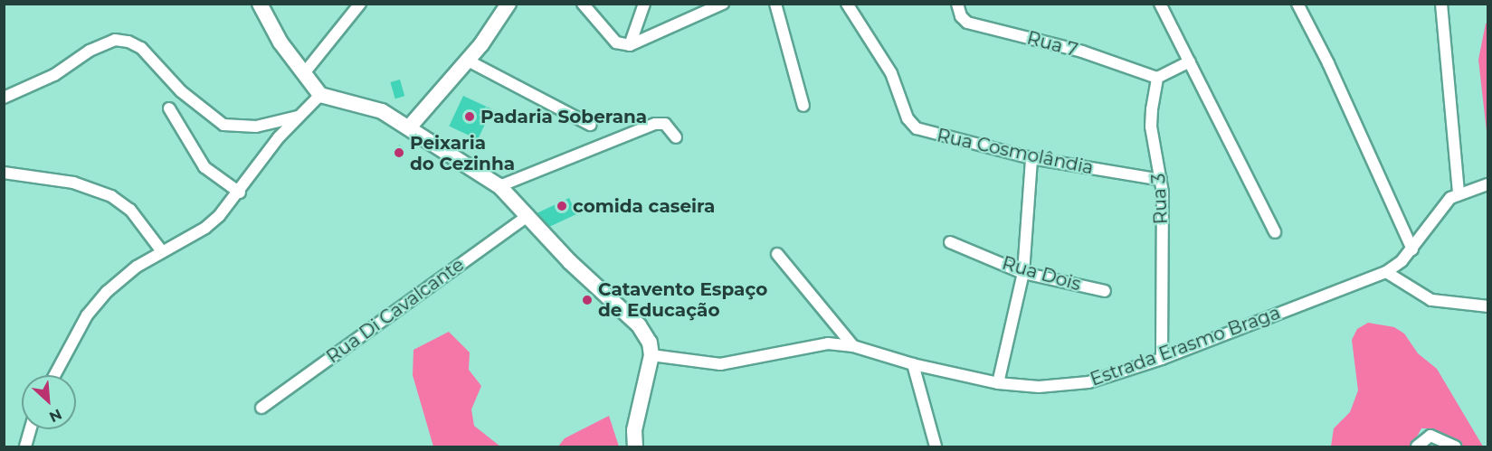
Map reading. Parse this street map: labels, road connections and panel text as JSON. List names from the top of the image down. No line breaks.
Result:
{"streets":{"street":["Rua 7","Rua Cosmolândia","Rua 3","Rua Dois","Rua Di Cavalcante","Estrada Erasmo Braga"]},"crossings":[["Rua 7","Rua 3"],["Rua Cosmolândia","Rua 3"],["Rua 3","Estrada Erasmo Braga"]],"places":["Padaria Soberana","Peixaria do Cezinha","comida caseira","Catavento Espaço de Educação"],"north":"bottom right"}
